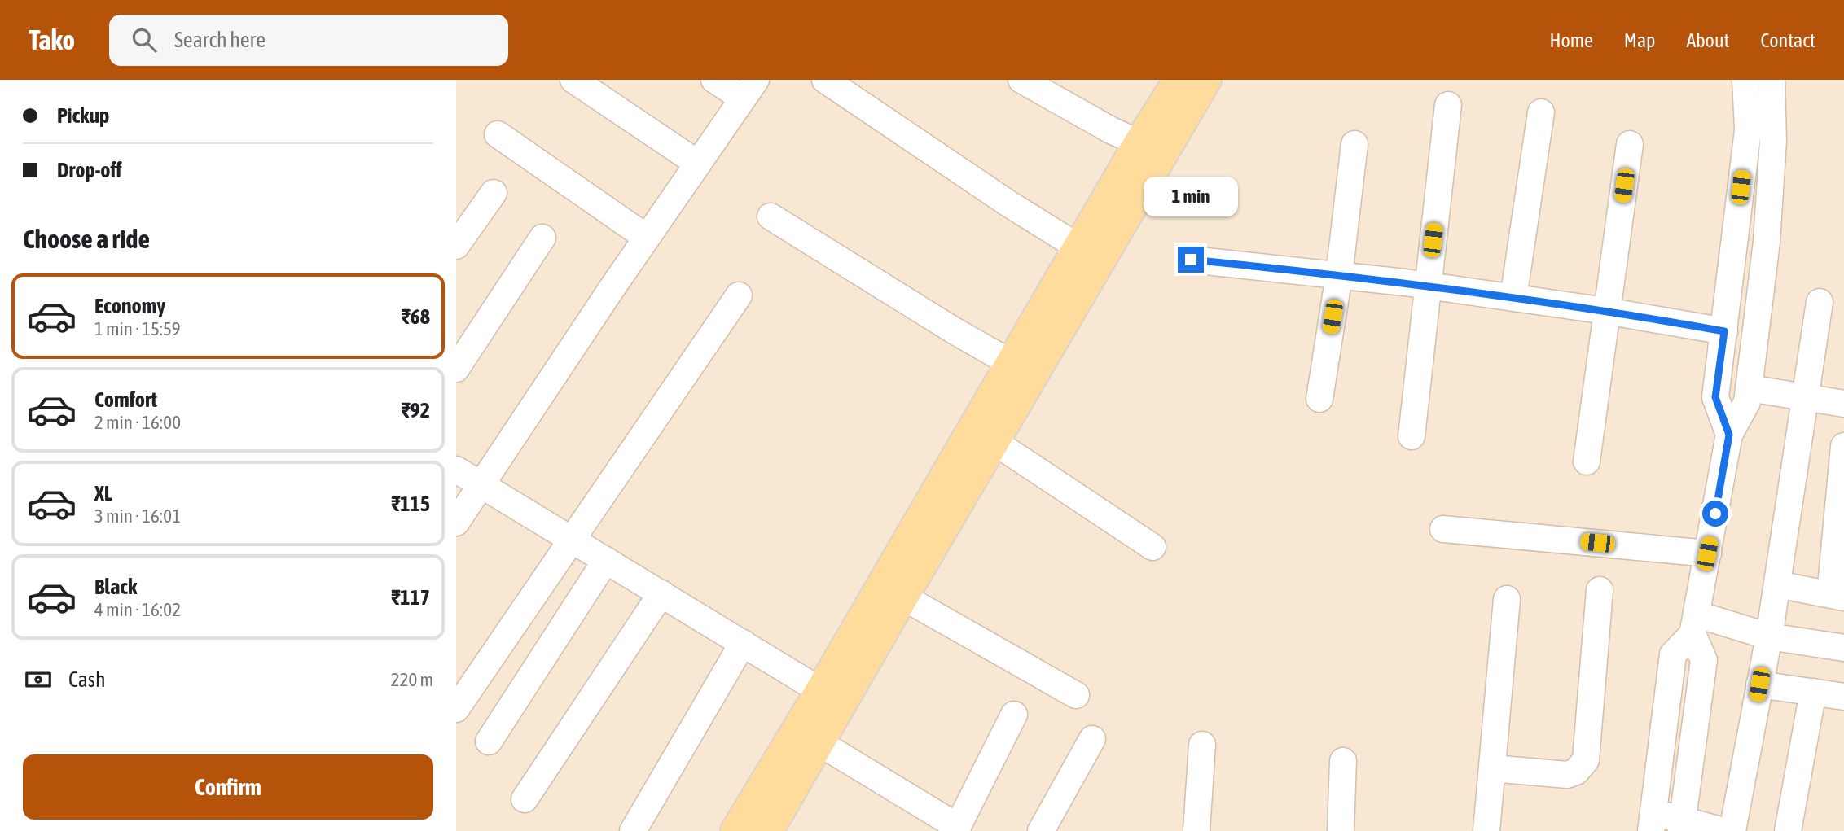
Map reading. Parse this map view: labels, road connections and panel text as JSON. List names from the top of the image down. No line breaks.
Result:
{"page":{"header":"Tako","search":"Search here","nav":["Home","Map","About","Contact"],"banner":["Pickup","Drop-off"],"bubble":"1 min","heading":"Choose a ride","list":[{"name":"Economy","note":"1 min · 15:59","value":"₹68"},{"name":"Comfort","note":"2 min · 16:00","value":"₹92"},{"name":"XL","note":"3 min · 16:01","value":"₹115"},{"name":"Black","note":"4 min · 16:02","value":"₹117"}],"pay":["Cash","220 m"],"buttons":"Confirm"}}
